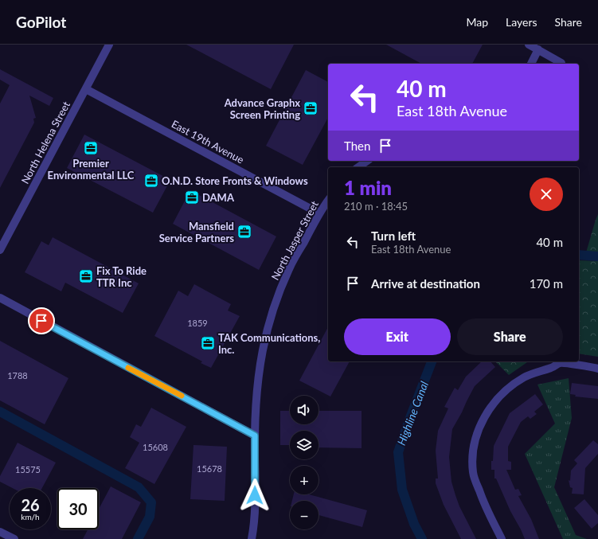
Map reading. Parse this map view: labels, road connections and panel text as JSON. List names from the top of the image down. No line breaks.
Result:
{"streets":{"street":["East 19th Avenue","North Helena Street","North Jasper Street"]},"crossings":[["East 19th Avenue","North Helena Street"],["East 19th Avenue","North Jasper Street"]],"water":["Highline Canal"],"places":{"office":["Advance Graphx Screen Printing","Premier Environmental LLC","O.N.D. Store Fronts & Windows","DAMA","Mansfield Service Partners","Fix To Ride TTR Inc","TAK Communications, Inc."]},"house_numbers":["1859","1788","15608","15678","15575"],"page":{"header":"GoPilot","nav":["Map","Layers","Share"],"turn":["40 m","East 18th Avenue"],"then":"Then","heading":["1 min","210 m · 18:45"],"list":[{"name":"Turn left","note":"East 18th Avenue","value":"40 m"},{"name":"Arrive at destination","value":"170 m"}],"buttons":["Exit","Share"],"map_buttons":["+","−"],"speed":"26 km/h","limit":"30"}}
